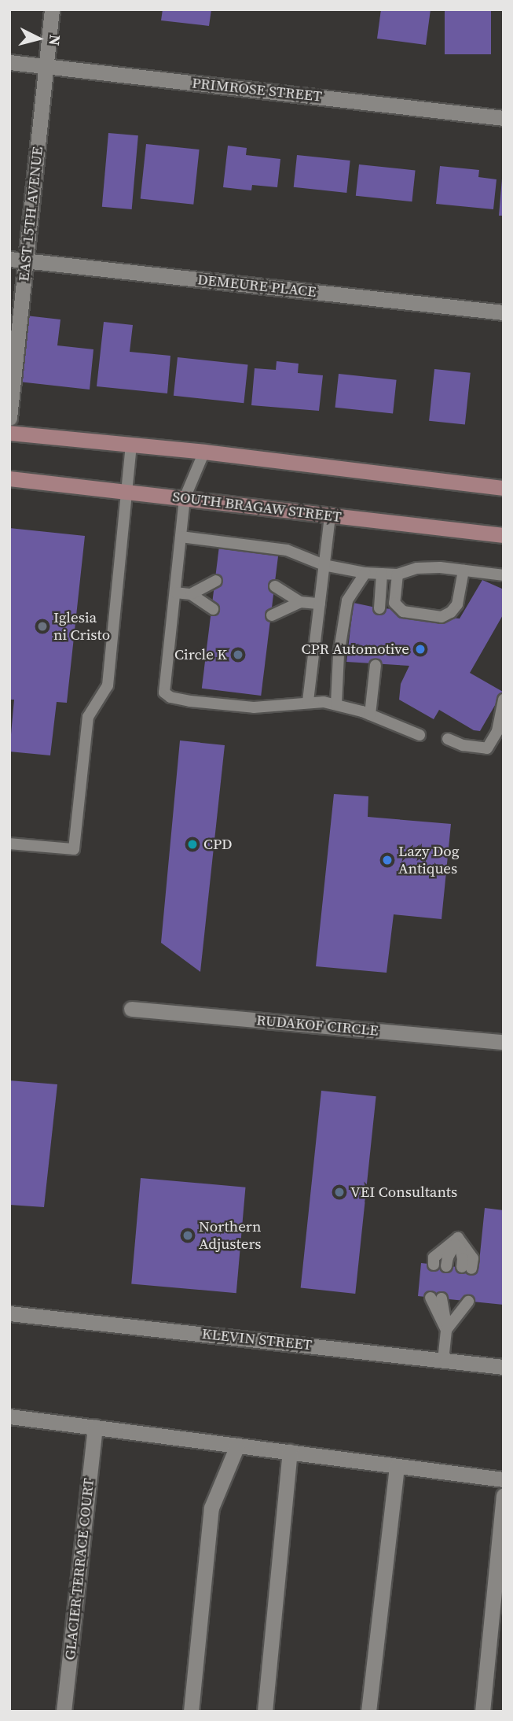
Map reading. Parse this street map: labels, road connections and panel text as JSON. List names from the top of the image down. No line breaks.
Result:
{"streets":{"main road":["SOUTH BRAGAW STREET"],"street":["PRIMROSE STREET","EAST 15TH AVENUE","DEMEURE PLACE","RUDAKOF CIRCLE","KLEVIN STREET","GLACIER TERRACE COURT"]},"crossings":[["PRIMROSE STREET","EAST 15TH AVENUE"],["EAST 15TH AVENUE","DEMEURE PLACE"]],"places":["Iglesia ni Cristo","CPR Automotive","Circle K","CPD","Lazy Dog Antiques","VEI Consultants","Northern Adjusters"],"north":"right"}
